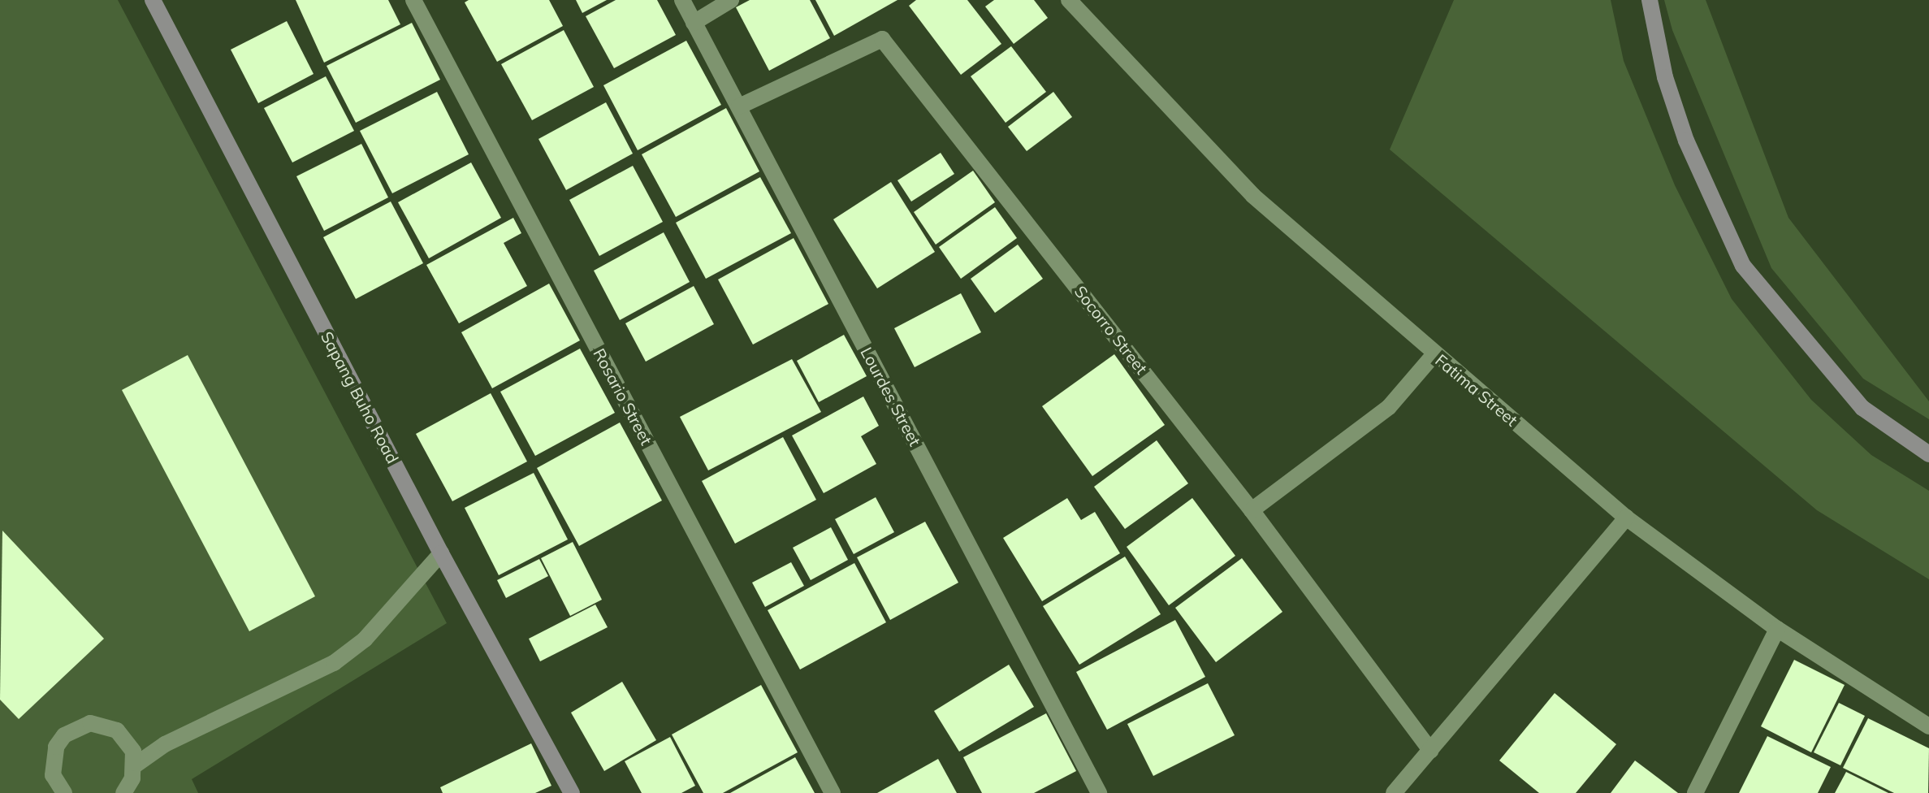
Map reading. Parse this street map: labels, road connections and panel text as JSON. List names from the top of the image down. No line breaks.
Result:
{"streets":{"street":["Socorro Street","Fatima Street","Rosario Street","Lourdes Street","Sapang Buho Road"]},"crossings":[["Socorro Street","Lourdes Street"]]}
